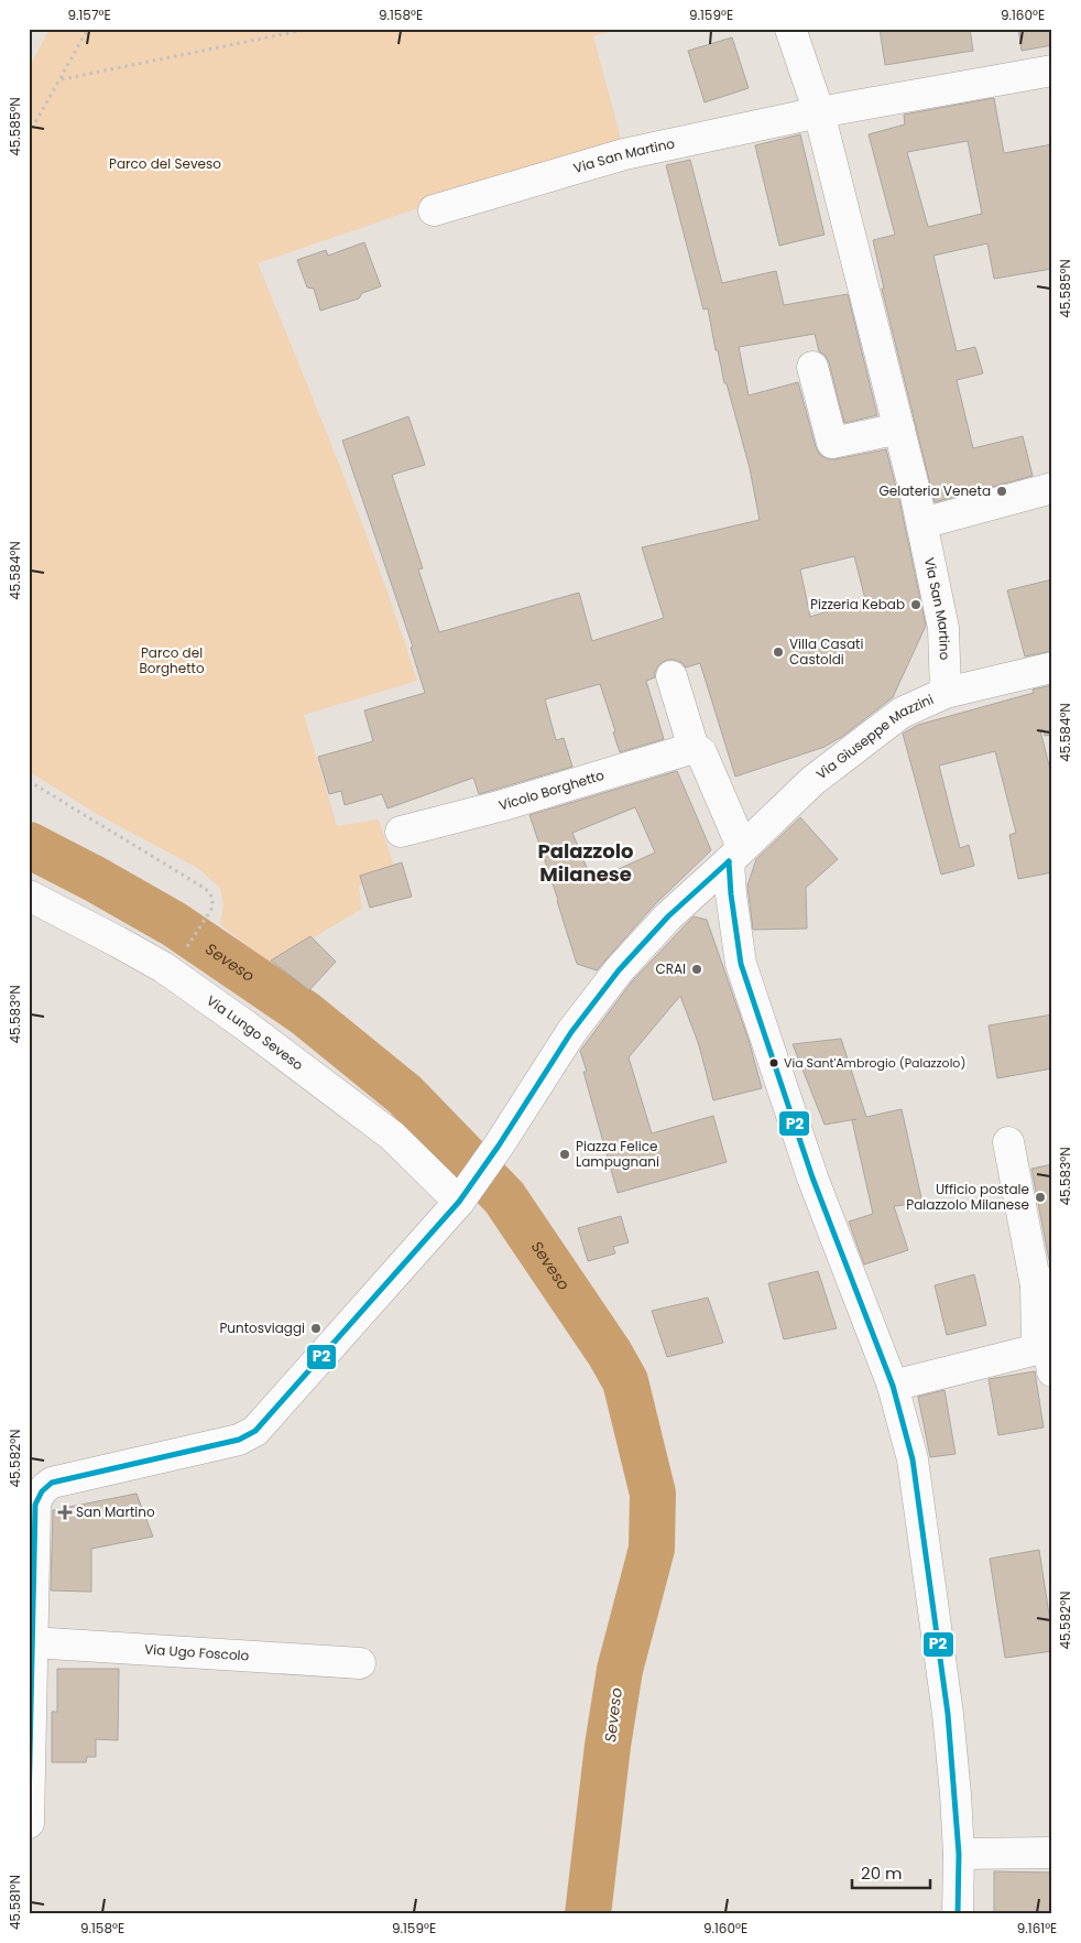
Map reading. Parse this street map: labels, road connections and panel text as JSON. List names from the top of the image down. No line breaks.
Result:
{"streets":{"street":["Via San Martino","Via Giuseppe Mazzini","Vicolo Borghetto","Via Lungo Seveso","Via Ugo Foscolo"]},"crossings":[["Via San Martino","Via Giuseppe Mazzini"],["Via Giuseppe Mazzini","Via Lungo Seveso"]],"districts":["Palazzolo Milanese"],"water":["Seveso"],"parks":["Parco del Seveso","Parco del Borghetto"],"places":{"other":["Gelateria Veneta","Pizzeria Kebab","Villa Casati Castoldi","CRAI","Via Sant'Ambrogio (Palazzolo)","Piazza Felice Lampugnani","Ufficio postale Palazzolo Milanese","Puntosviaggi"],"health":["San Martino"]},"lines":["transit line P2"],"scale_bar":"20 m","coordinates":["9.157°E","9.158°E","9.159°E","9.160°E","45.585°N","45.584°N","45.583°N","45.582°N","45.581°N","9.161°E"]}
